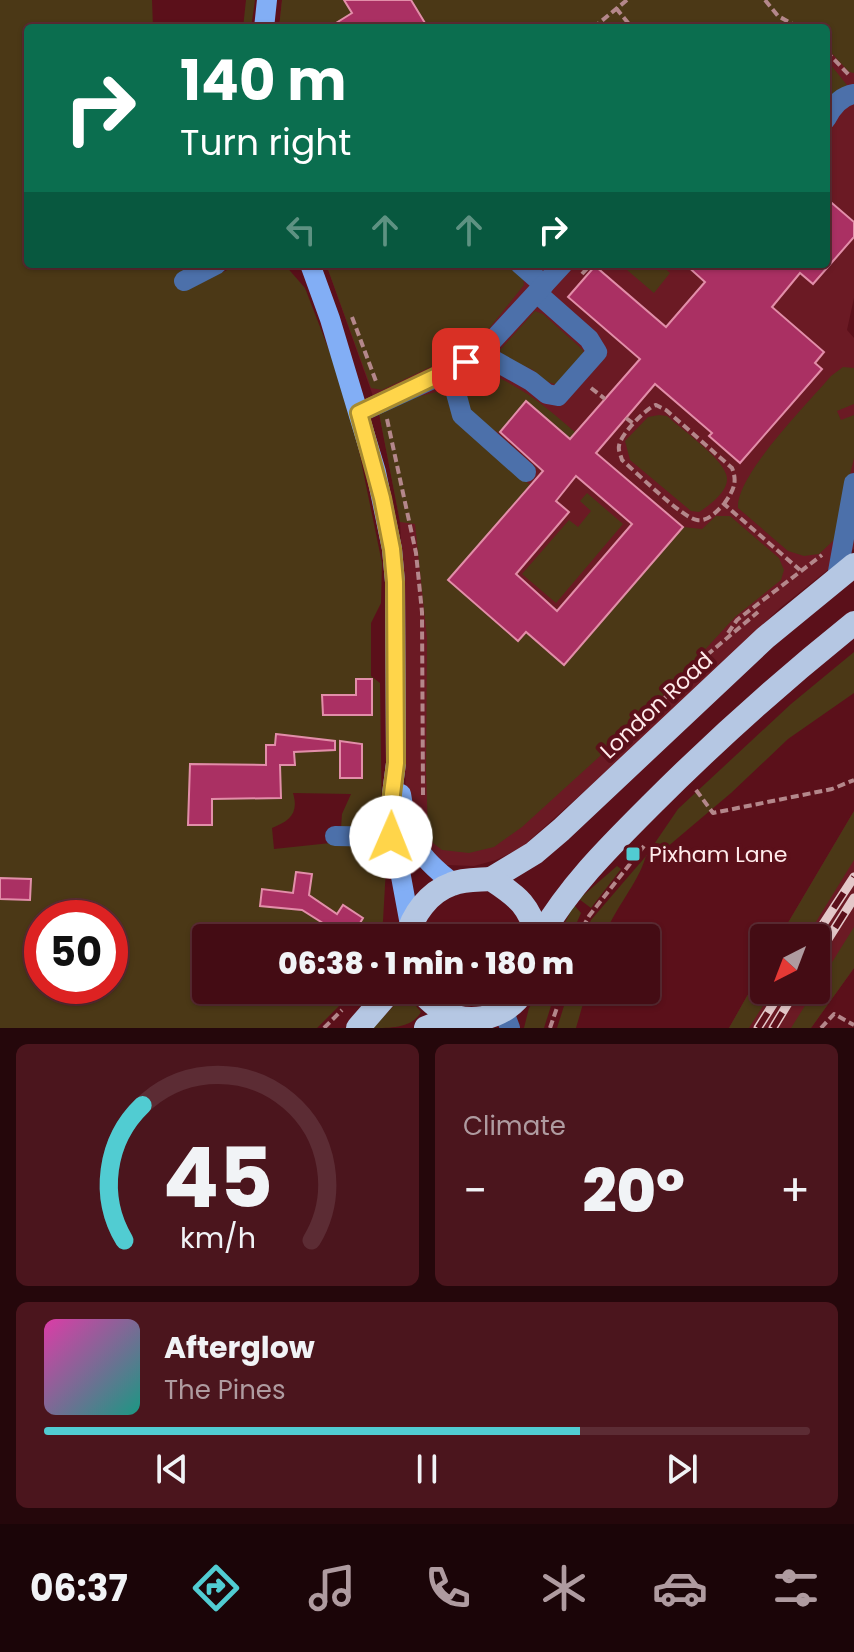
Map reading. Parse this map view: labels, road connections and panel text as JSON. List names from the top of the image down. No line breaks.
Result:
{"streets":{"highway":["London Road"]},"places":{"transit":["Pixham Lane"]},"north":"bottom left","page":{"turn":["140 m","Turn right"],"limit":"50","trip":"06:38 · 1 min · 180 m","tile":"Climate","heat":["−","20°","+"],"song":["Afterglow","The Pines"],"tabs":"06:37","gauge":["45","km/h"]}}
